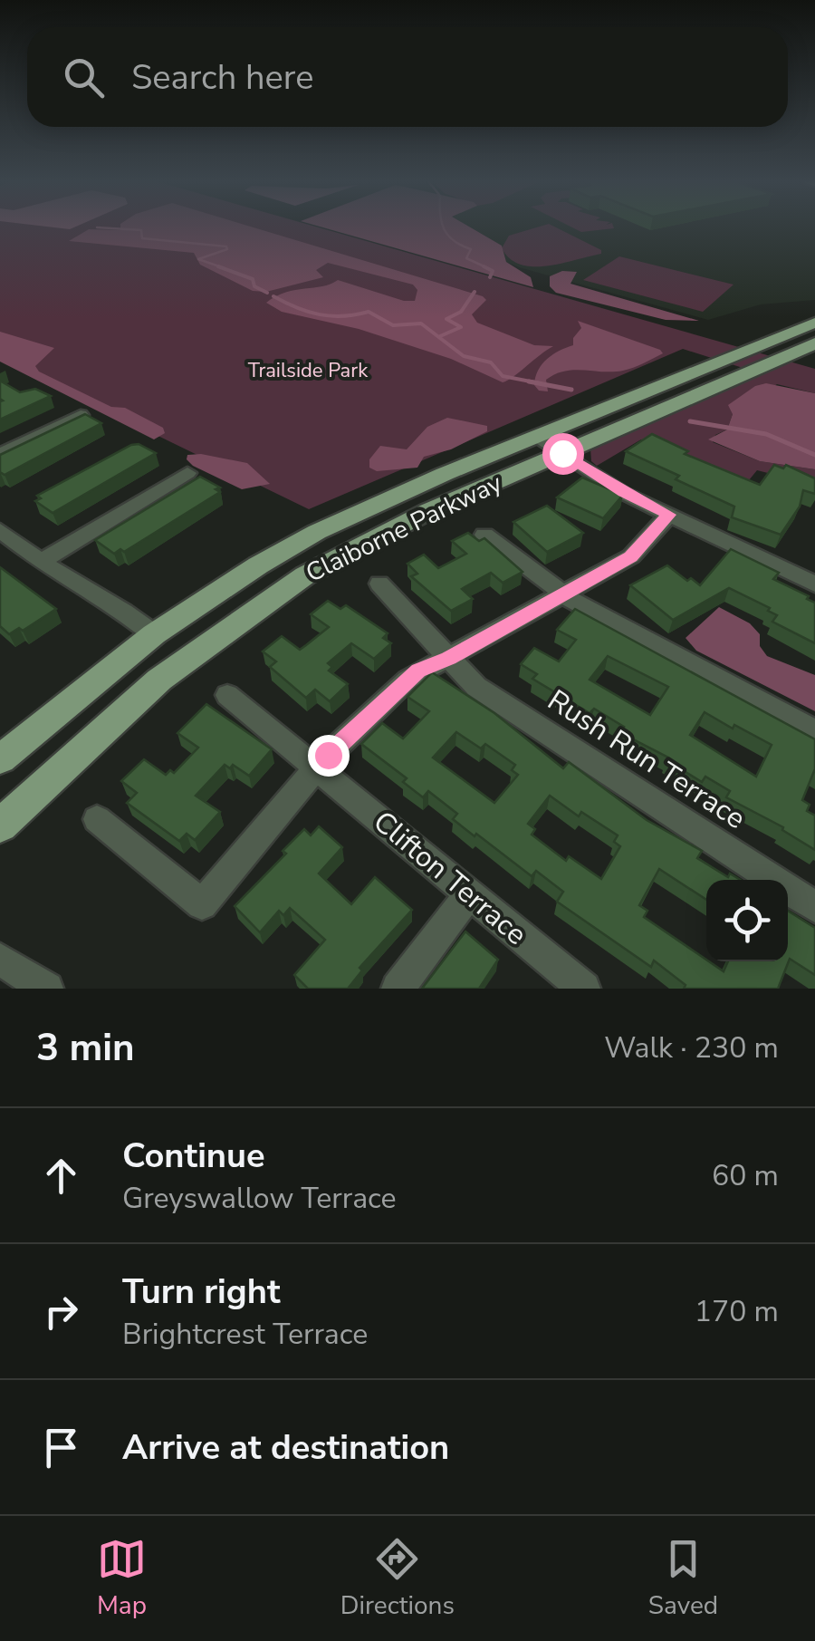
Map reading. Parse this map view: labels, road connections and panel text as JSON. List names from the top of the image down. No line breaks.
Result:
{"streets":{"main road":["Claiborne Parkway"],"street":["Rush Run Terrace","Clifton Terrace"]},"parks":["Trailside Park"],"page":{"search":"Search here","heading":["3 min","Walk · 230 m"],"list":[["Continue","Greyswallow Terrace","60 m"],["Turn right","Brightcrest Terrace","170 m"],"Arrive at destination"],"nav":["Map","Directions","Saved"]}}
